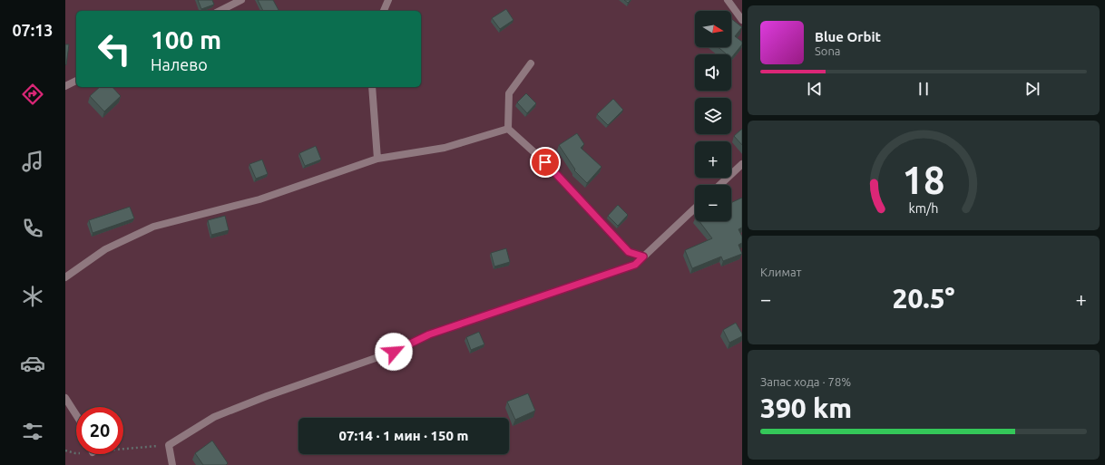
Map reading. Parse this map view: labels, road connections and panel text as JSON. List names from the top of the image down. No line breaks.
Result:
{"north":"right","page":{"tabs":"07:13","map_buttons":["+","−"],"turn":["100 m","Налево"],"song":["Blue Orbit","Sona"],"tile":["Климат",["Запас хода · 78%","390 km"]],"heat":["−","20.5°","+"],"limit":"20","trip":"07:14 · 1 мин · 150 m","gauge":["18","km/h"]}}
